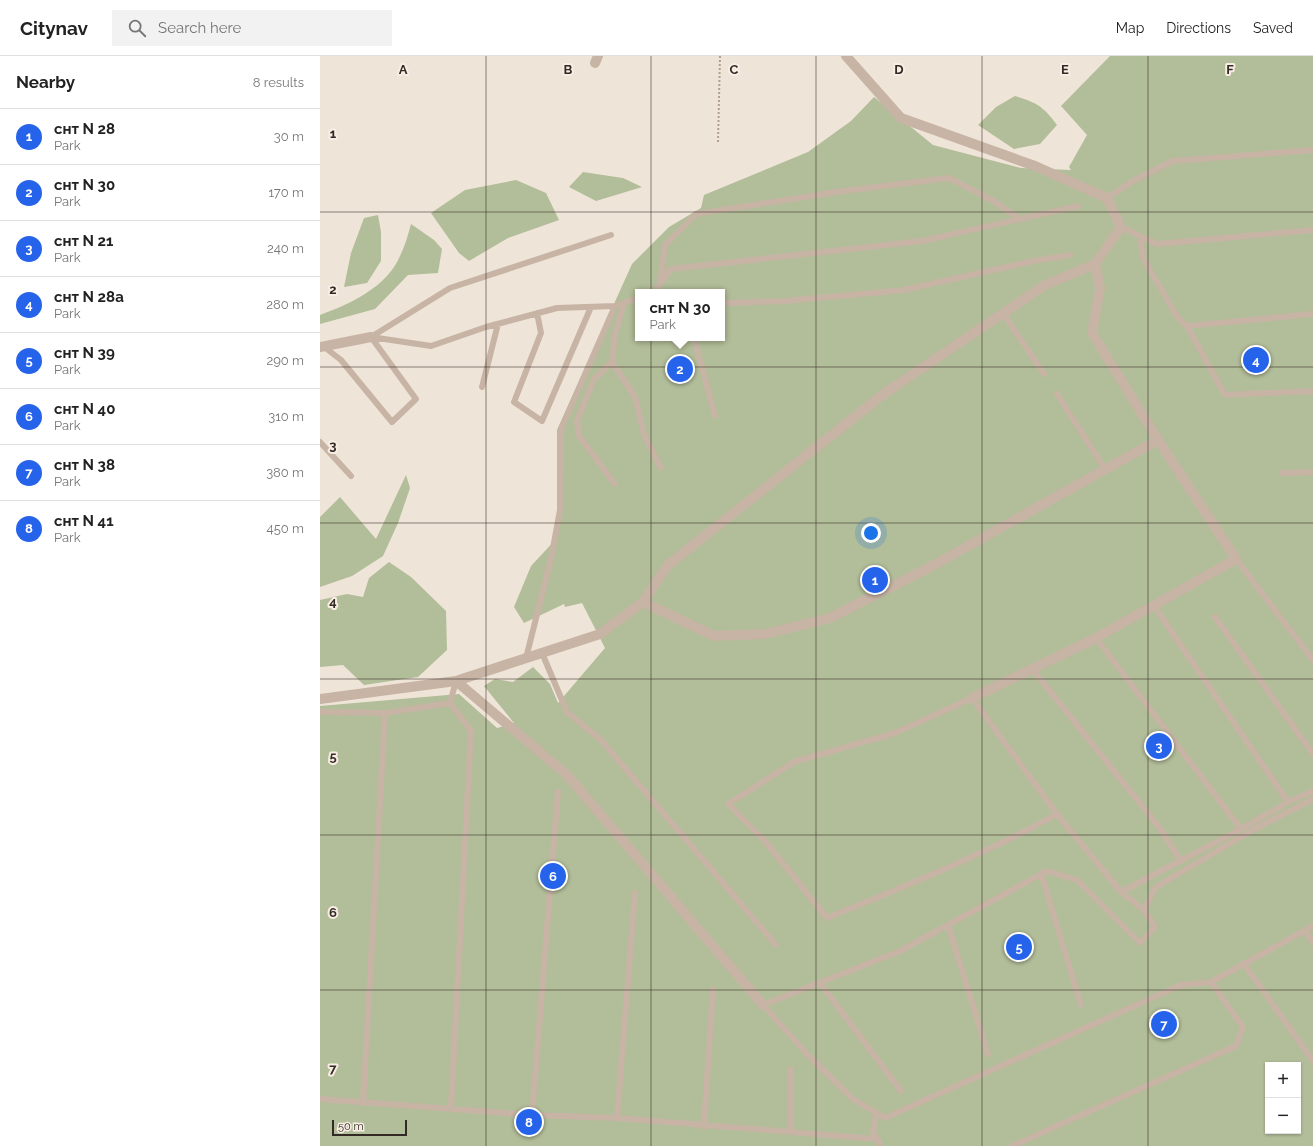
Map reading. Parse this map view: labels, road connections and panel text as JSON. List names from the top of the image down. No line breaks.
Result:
{"scale_bar":"50 m","page":{"header":"Citynav","search":"Search here","nav":["Map","Directions","Saved"],"heading":["Nearby","8 results"],"list":[{"mark":"1","name":"снт N 28","note":"Park","value":"30 m"},{"mark":"2","name":"снт N 30","note":"Park","value":"170 m"},{"mark":"3","name":"снт N 21","note":"Park","value":"240 m"},{"mark":"4","name":"снт N 28а","note":"Park","value":"280 m"},{"mark":"5","name":"снт N 39","note":"Park","value":"290 m"},{"mark":"6","name":"снт N 40","note":"Park","value":"310 m"},{"mark":"7","name":"снт N 38","note":"Park","value":"380 m"},{"mark":"8","name":"снт N 41","note":"Park","value":"450 m"}],"popup":["снт N 30","Park"],"pins":["4","2","1","3","6","5","7","8"],"map_buttons":["+","−"],"scale":"50 m"},"grid":{"columns":["A","B","C","D","E","F"],"rows":["1","2","3","4","5","6","7"]}}
